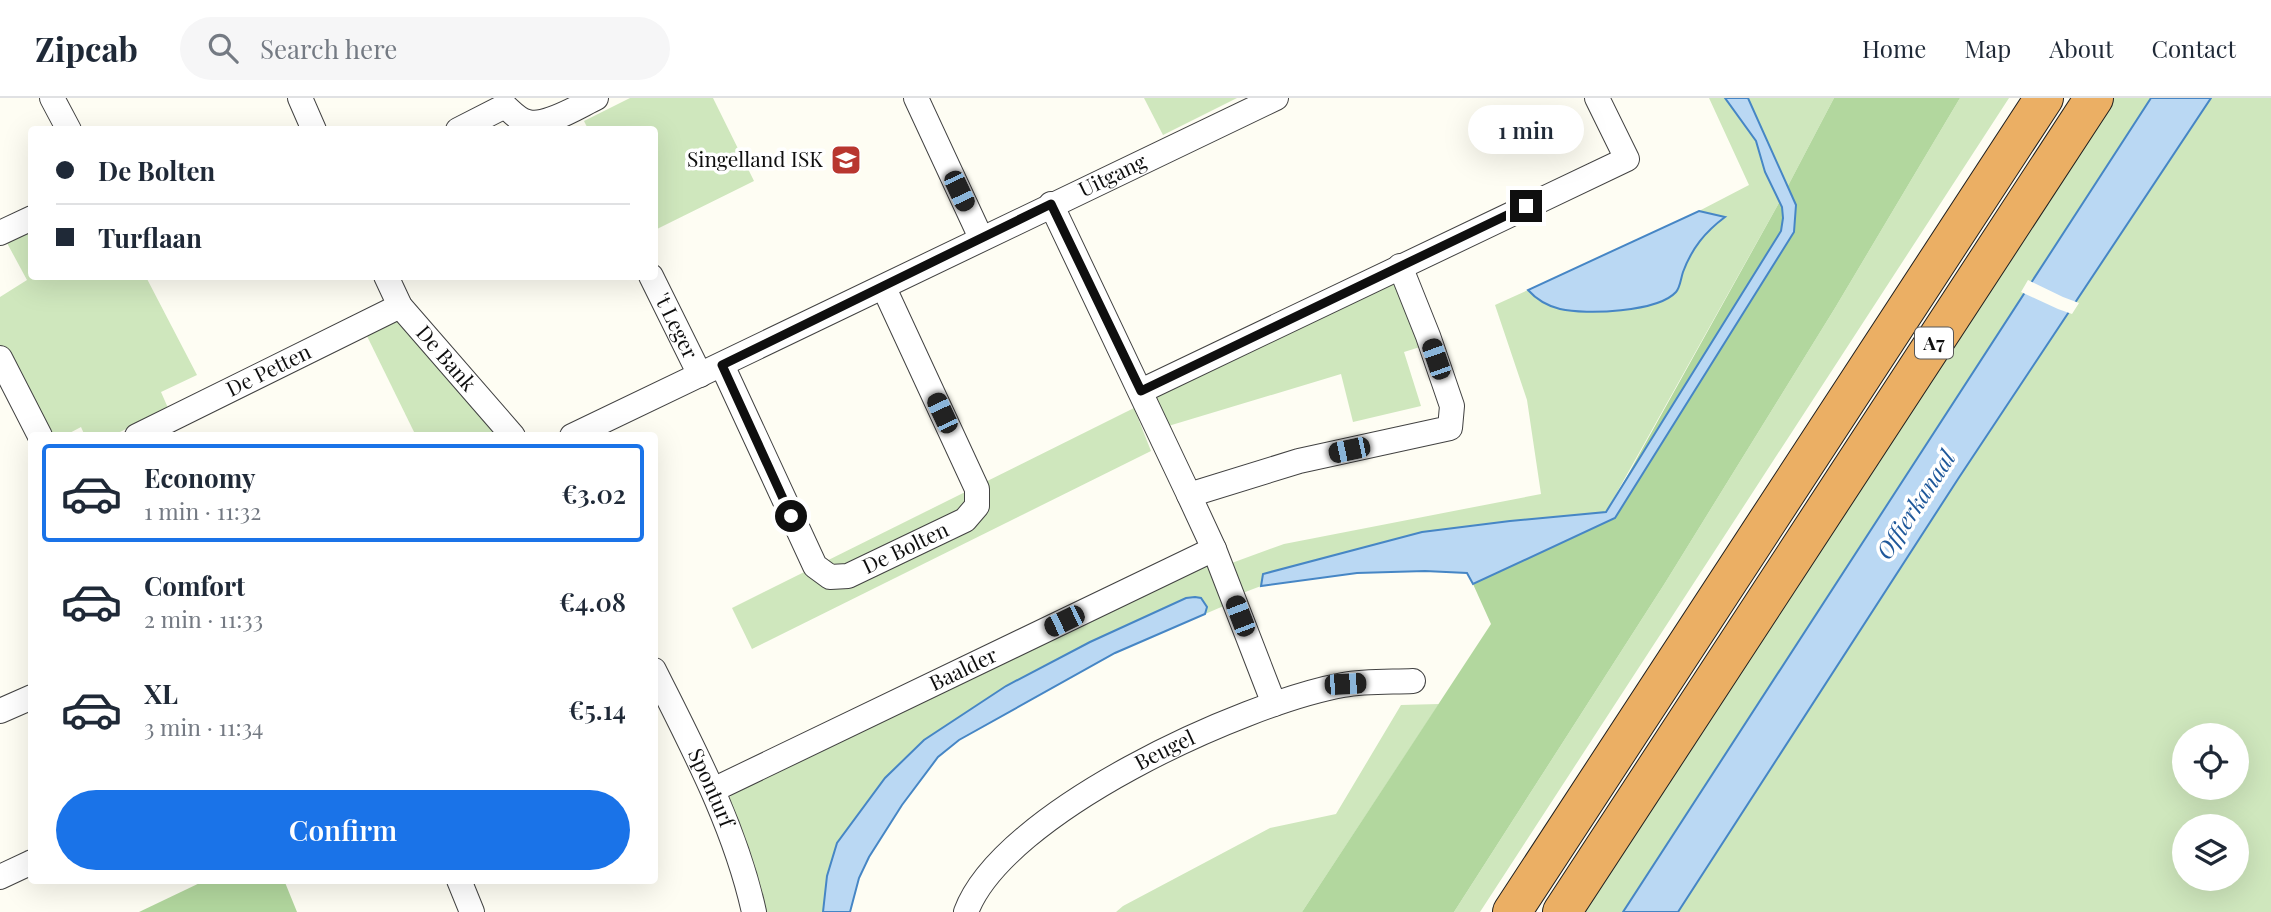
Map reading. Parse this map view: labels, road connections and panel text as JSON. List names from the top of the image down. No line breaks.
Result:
{"streets":{"highway":["A7"],"street":["Uitgang","'t Leger","De Bank","De Petten","De Bolten","Baalder","Beugel","Sponturf"]},"crossings":[["Uitgang","'t Leger"],["Uitgang","De Bolten"],["'t Leger","De Bolten"],["De Bank","De Petten"],["Baalder","Sponturf"]],"water":["Offierkanaal"],"places":{"school or university":["Singelland ISK"]},"page":{"header":"Zipcab","search":"Search here","nav":["Home","Map","About","Contact"],"bubble":"1 min","banner":["De Bolten","Turflaan"],"list":[{"name":"Economy","note":"1 min · 11:32","value":"€3.02"},{"name":"Comfort","note":"2 min · 11:33","value":"€4.08"},{"name":"XL","note":"3 min · 11:34","value":"€5.14"}],"buttons":"Confirm"}}
